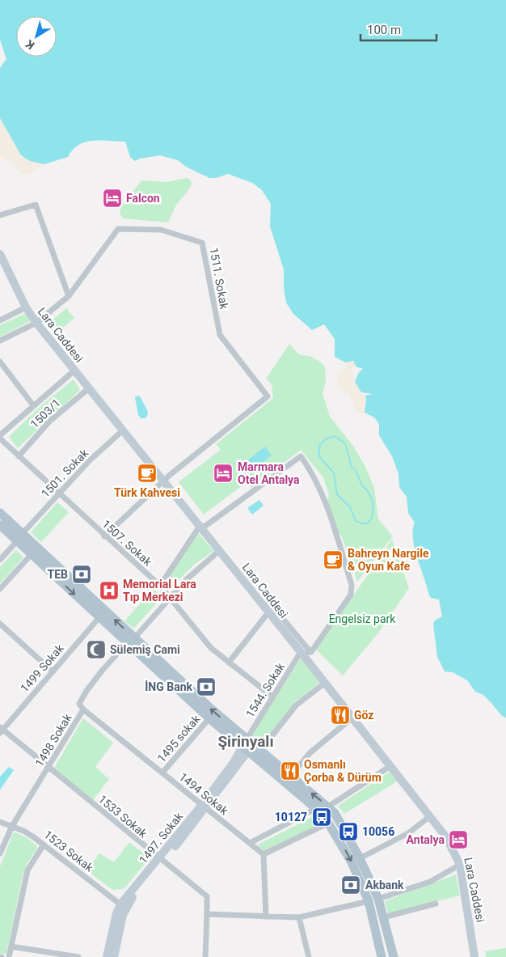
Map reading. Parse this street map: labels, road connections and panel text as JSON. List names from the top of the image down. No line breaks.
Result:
{"streets":{"street":["1511. Sokak","Lara Caddesi","1503/1","1501. Sokak","1507. Sokak","1499 Sokak","1544. Sokak","1495 sokak","1498 Sokak","1494 Sokak","1533 Sokak","1497. Sokak","1523 Sokak"]},"crossings":[["1511. Sokak","Lara Caddesi"],["Lara Caddesi","1503/1"],["Lara Caddesi","1501. Sokak"],["Lara Caddesi","1544. Sokak"],["1503/1","1507. Sokak"],["1501. Sokak","1507. Sokak"],["1507. Sokak","1544. Sokak"],["1499 Sokak","1533 Sokak"],["1544. Sokak","1497. Sokak"],["1495 sokak","1494 Sokak"],["1498 Sokak","1494 Sokak"],["1498 Sokak","1533 Sokak"],["1498 Sokak","1523 Sokak"],["1494 Sokak","1497. Sokak"],["1533 Sokak","1497. Sokak"],["1497. Sokak","1523 Sokak"]],"districts":["Şirinyalı"],"parks":["Engelsiz park"],"places":{"hotel":["Falcon","Marmara Otel Antalya","Antalya"],"cafe":["Türk Kahvesi","Bahreyn Nargile & Oyun Kafe"],"bank":["TEB","İNG Bank","Akbank"],"hospital":["Memorial Lara Tıp Merkezi"],"mosque":["Sülemiş Cami"],"restaurant":["Göz","Osmanlı Çorba & Dürüm"],"bus stop":["10127","10056"]},"scale_bar":"100 m","north":"bottom left"}
